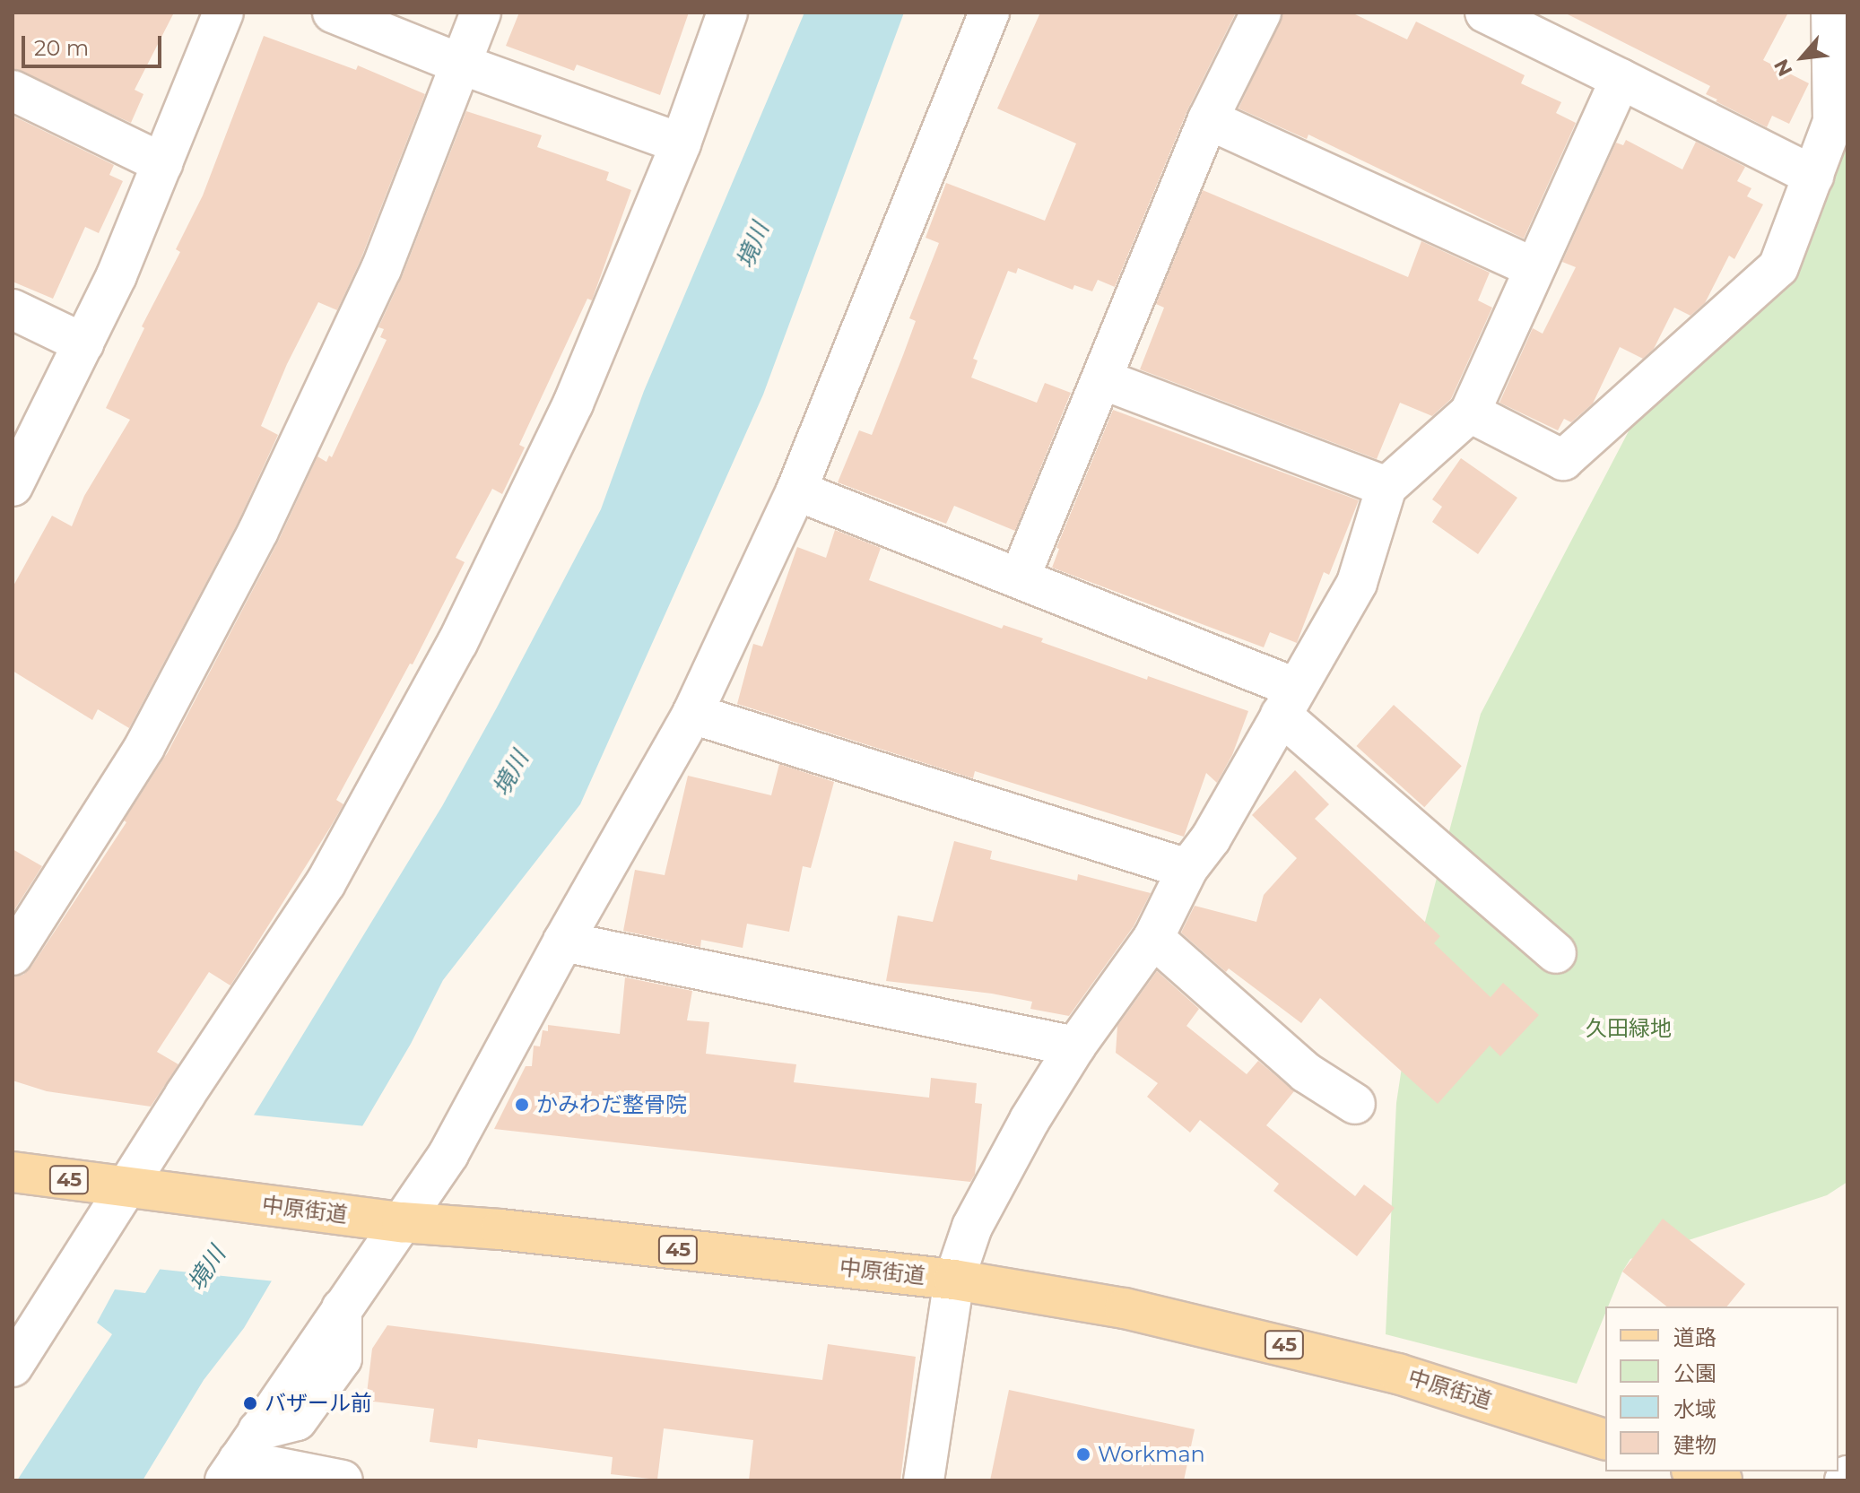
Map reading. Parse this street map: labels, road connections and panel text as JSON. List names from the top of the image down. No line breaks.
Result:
{"streets":{"main road":["45","中原街道"]},"crossings":[["45","中原街道"]],"water":["境川"],"parks":["久田緑地"],"places":["かみわだ整骨院","バザール前","Workman"],"legend":["道路","公園","水域","建物"],"scale_bar":"20 m","north":"bottom left"}
